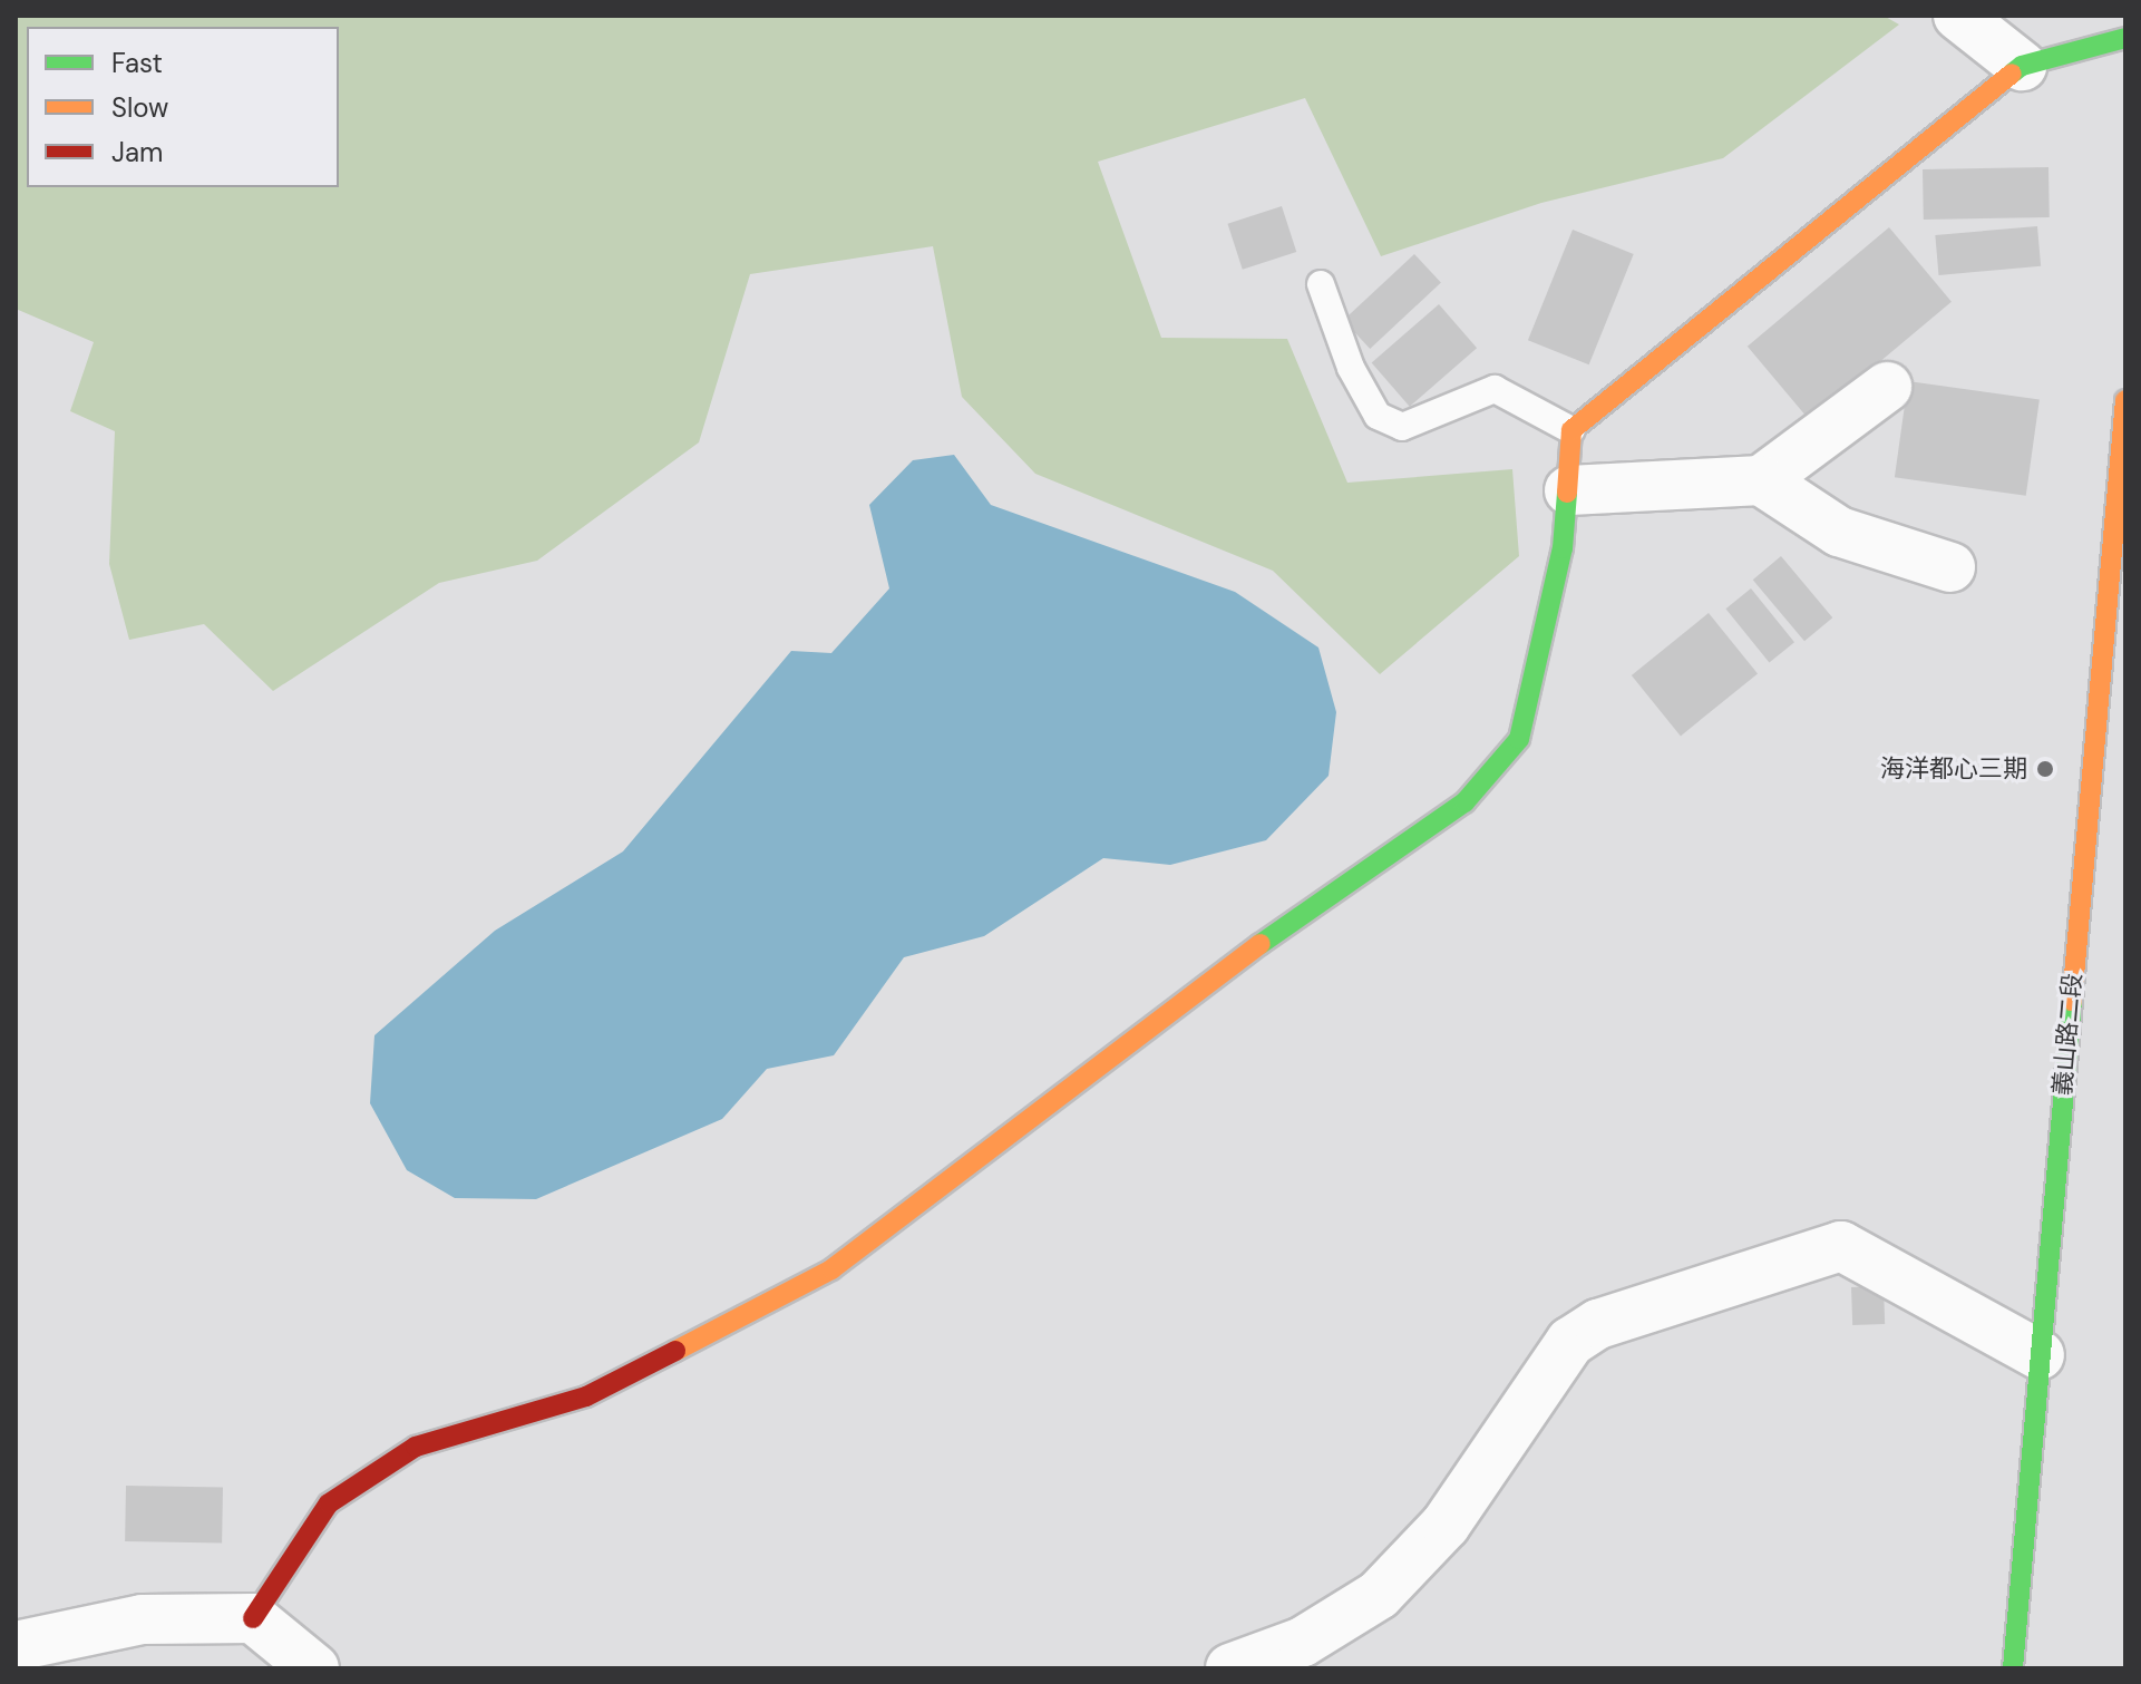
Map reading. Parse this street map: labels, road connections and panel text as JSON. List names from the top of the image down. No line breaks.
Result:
{"streets":{"street":["義山路二段"]},"places":["海洋都心三期"],"legend":["Fast","Slow","Jam"]}
